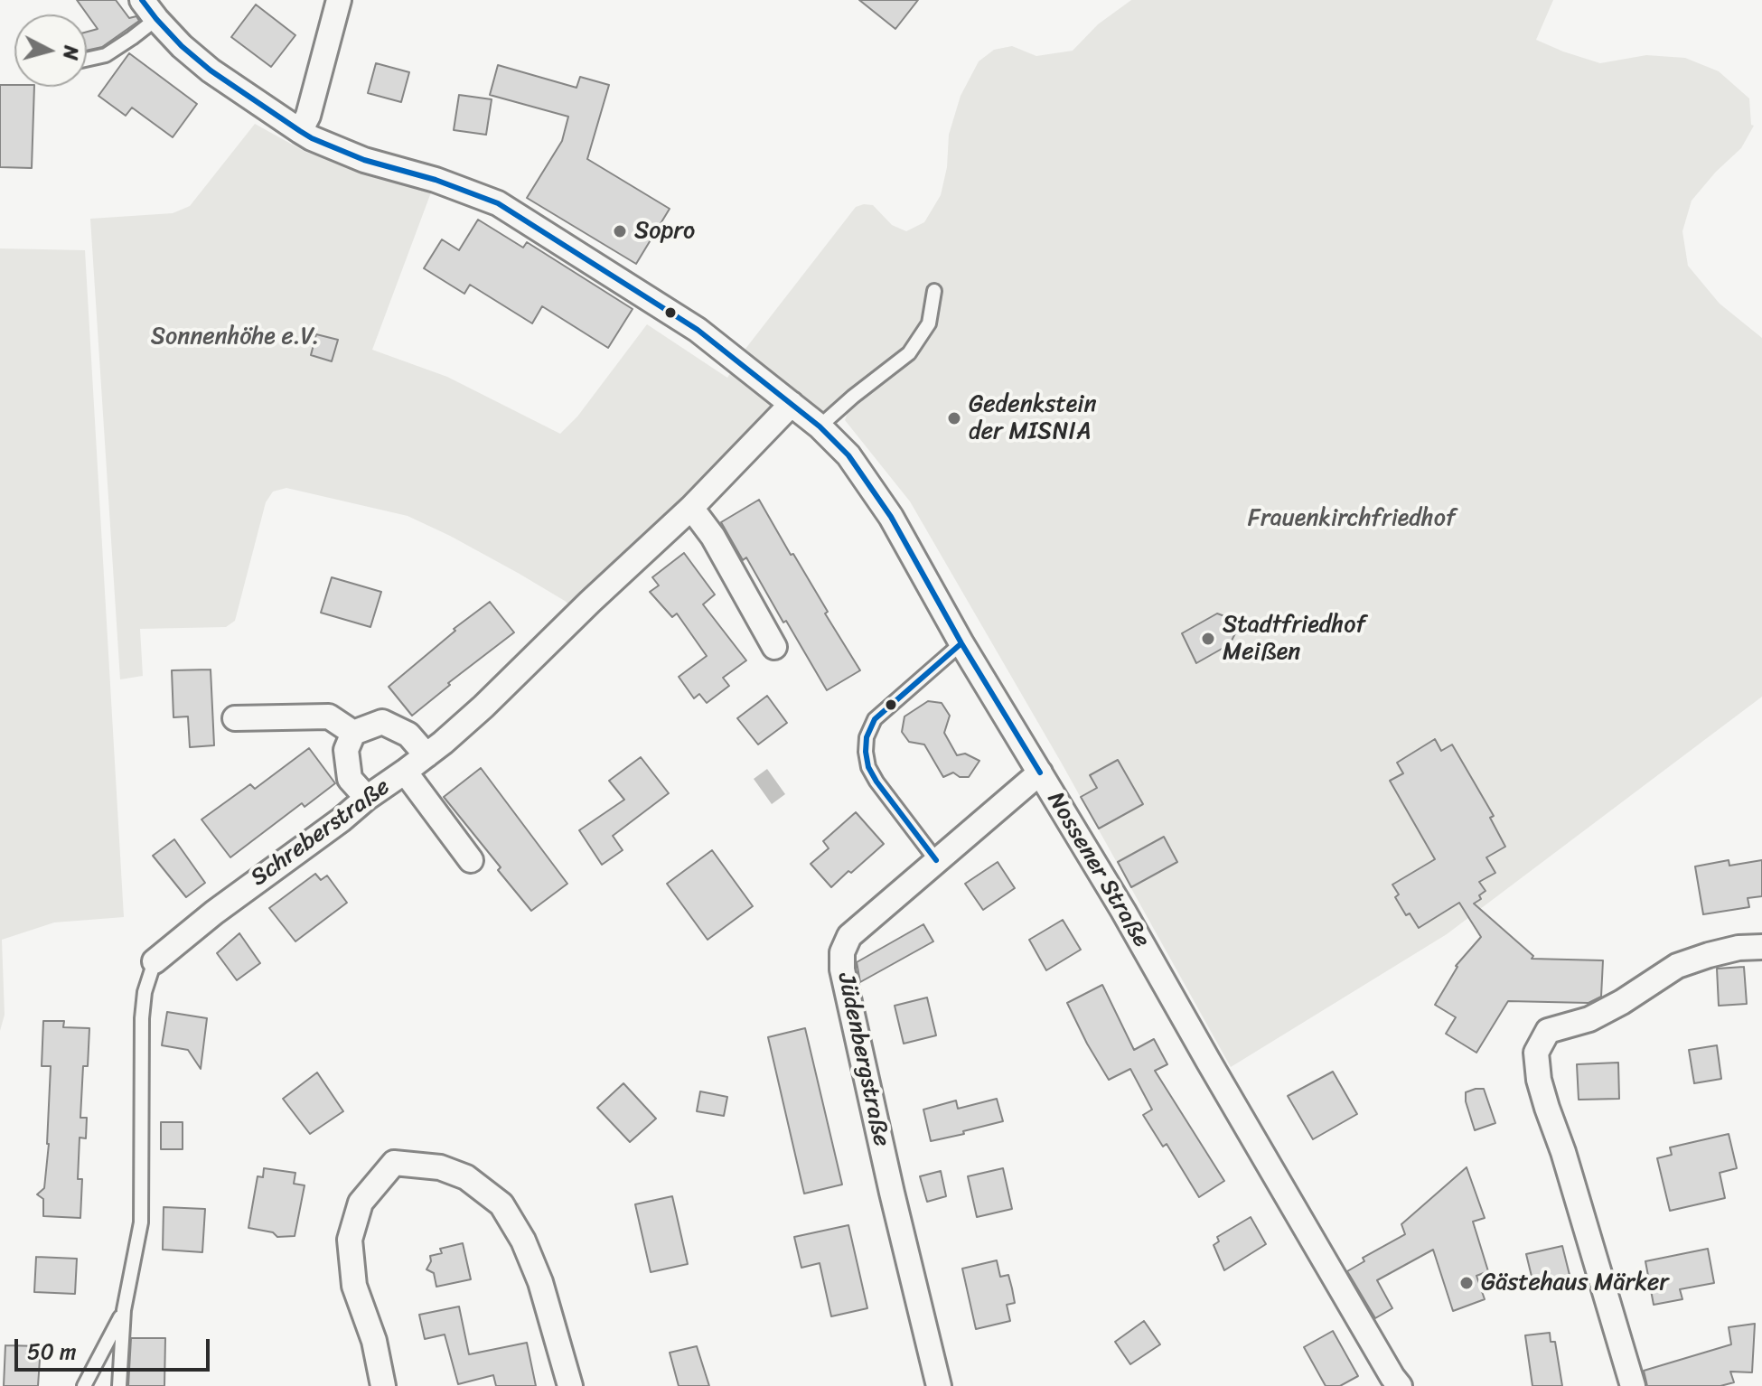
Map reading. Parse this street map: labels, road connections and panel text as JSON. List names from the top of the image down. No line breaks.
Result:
{"streets":{"street":["Schreberstraße","Nossener Straße","Jüdenbergstraße"]},"crossings":[["Schreberstraße","Nossener Straße"],["Nossener Straße","Jüdenbergstraße"]],"parks":["Sonnenhöhe e.V.","Frauenkirchfriedhof"],"places":["Sopro","Gedenkstein der MISNIA","Stadtfriedhof Meißen","Gästehaus Märker"],"scale_bar":"50 m","north":"right"}
